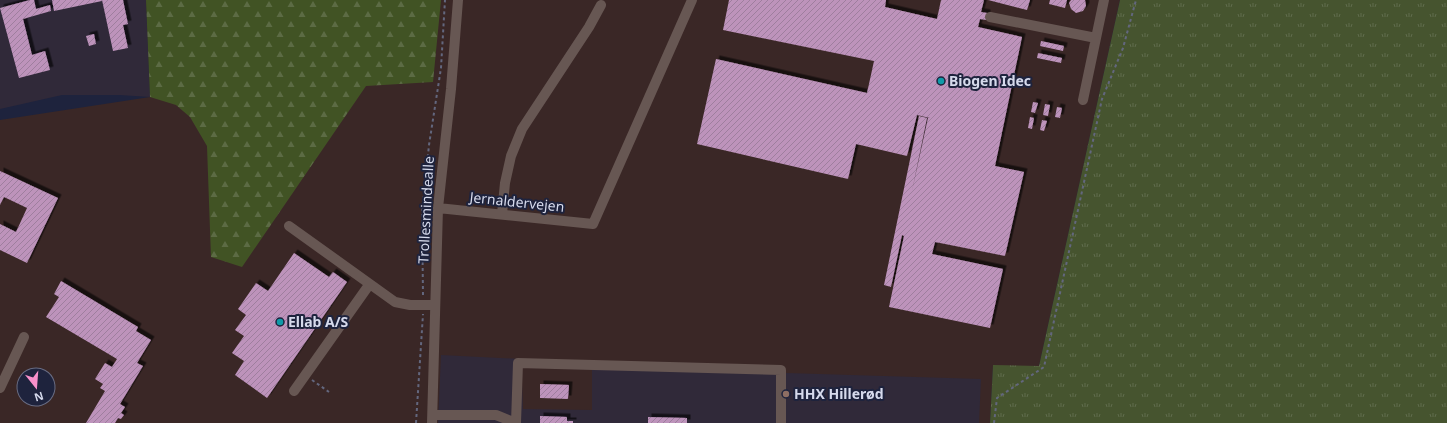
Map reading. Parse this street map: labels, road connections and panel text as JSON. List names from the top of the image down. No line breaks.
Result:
{"streets":{"street":["Jernaldervejen","Trollesmindealle"]},"crossings":[["Jernaldervejen","Trollesmindealle"]],"places":["Biogen Idec","Ellab A/S","HHX Hillerød"],"north":"bottom"}
